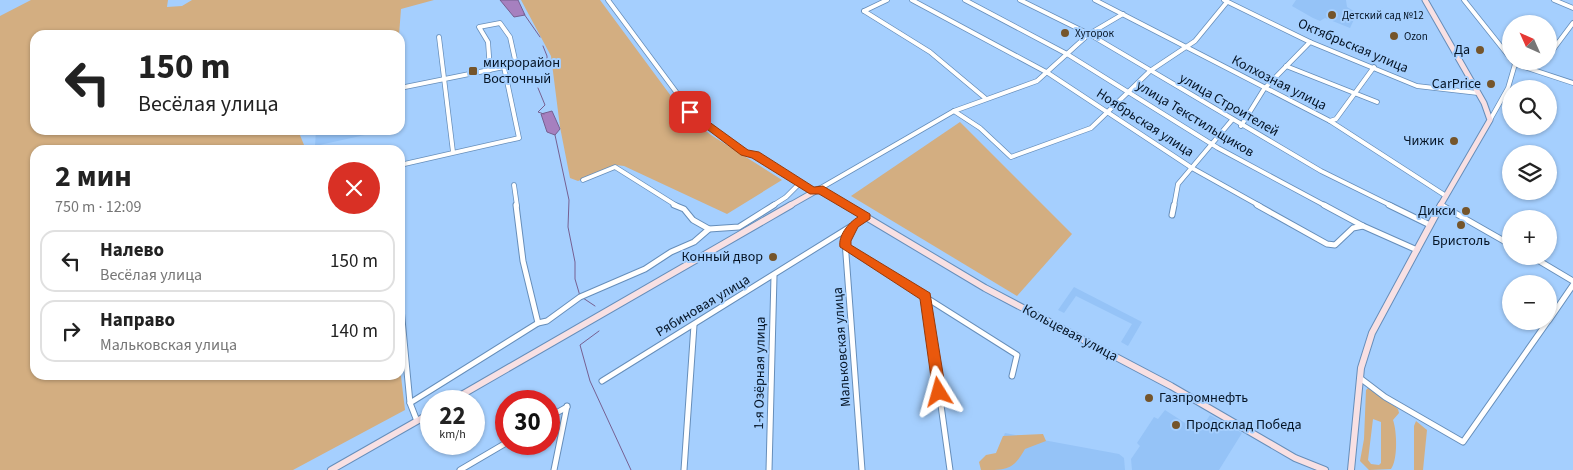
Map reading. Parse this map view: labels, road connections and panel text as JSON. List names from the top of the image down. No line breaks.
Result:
{"streets":{"street":["Октябрьская улица","Колхозная улица","улица Строителей","улица Текстильщиков","Ноябрьская улица","Рябиновая улица","Кольцевая улица","Мальковская улица","1-я Озёрная улица"]},"crossings":[["улица Текстильщиков","Ноябрьская улица"],["Рябиновая улица","Кольцевая улица"],["Рябиновая улица","Мальковская улица"],["Рябиновая улица","1-я Озёрная улица"]],"places":{"other":["Детский сад №12","Хуторок","Ozon","Да","CarPrice","Чижик","Дикси","Бристоль","Конный двор","Газпромнефть","Продсклад Победа"],"transit":["микрорайон Восточный"]},"north":"top left","page":{"map_buttons":["+","−"],"turn":["150 m","Весёлая улица"],"heading":["2 мин","750 m · 12:09"],"list":[{"name":"Налево","note":"Весёлая улица","value":"150 m"},{"name":"Направо","note":"Мальковская улица","value":"140 m"}],"speed":"22 km/h","limit":"30"}}
